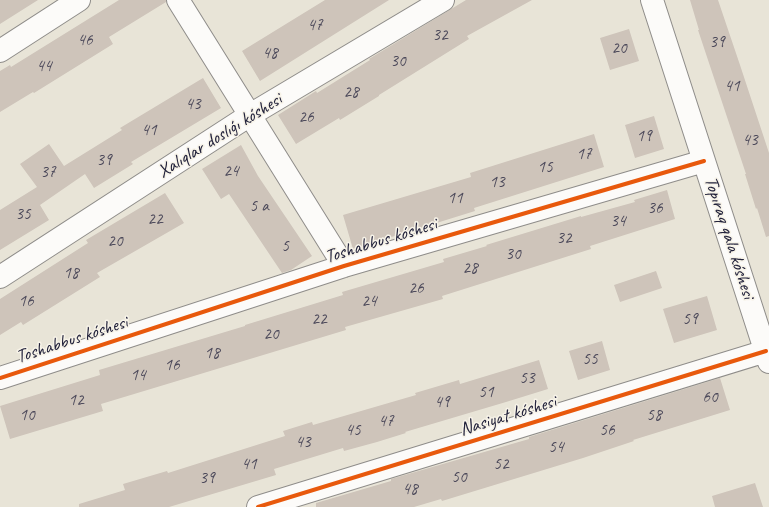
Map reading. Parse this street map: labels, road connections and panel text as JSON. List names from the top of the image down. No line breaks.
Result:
{"streets":{"street":["Xalıqlar doslıǵı kóshesi","Topıraq qala kóshesi","Toshabbus kóshesi","Nasiyat kóshesi"]},"crossings":[["Topıraq qala kóshesi","Toshabbus kóshesi"],["Topıraq qala kóshesi","Nasiyat kóshesi"]],"house_numbers":["47","32","46","39","20","48","30","44","41","28","43","26","41","19","43","17","39","15","24","37","13","11","5 а","36","35","22","34","32","20","5","30","28","18","26","16","24","22","59","20","18","55","16","14","53","51","60","12","49","10","58","47","45","56","43","54","41","52","50","39","48"]}
